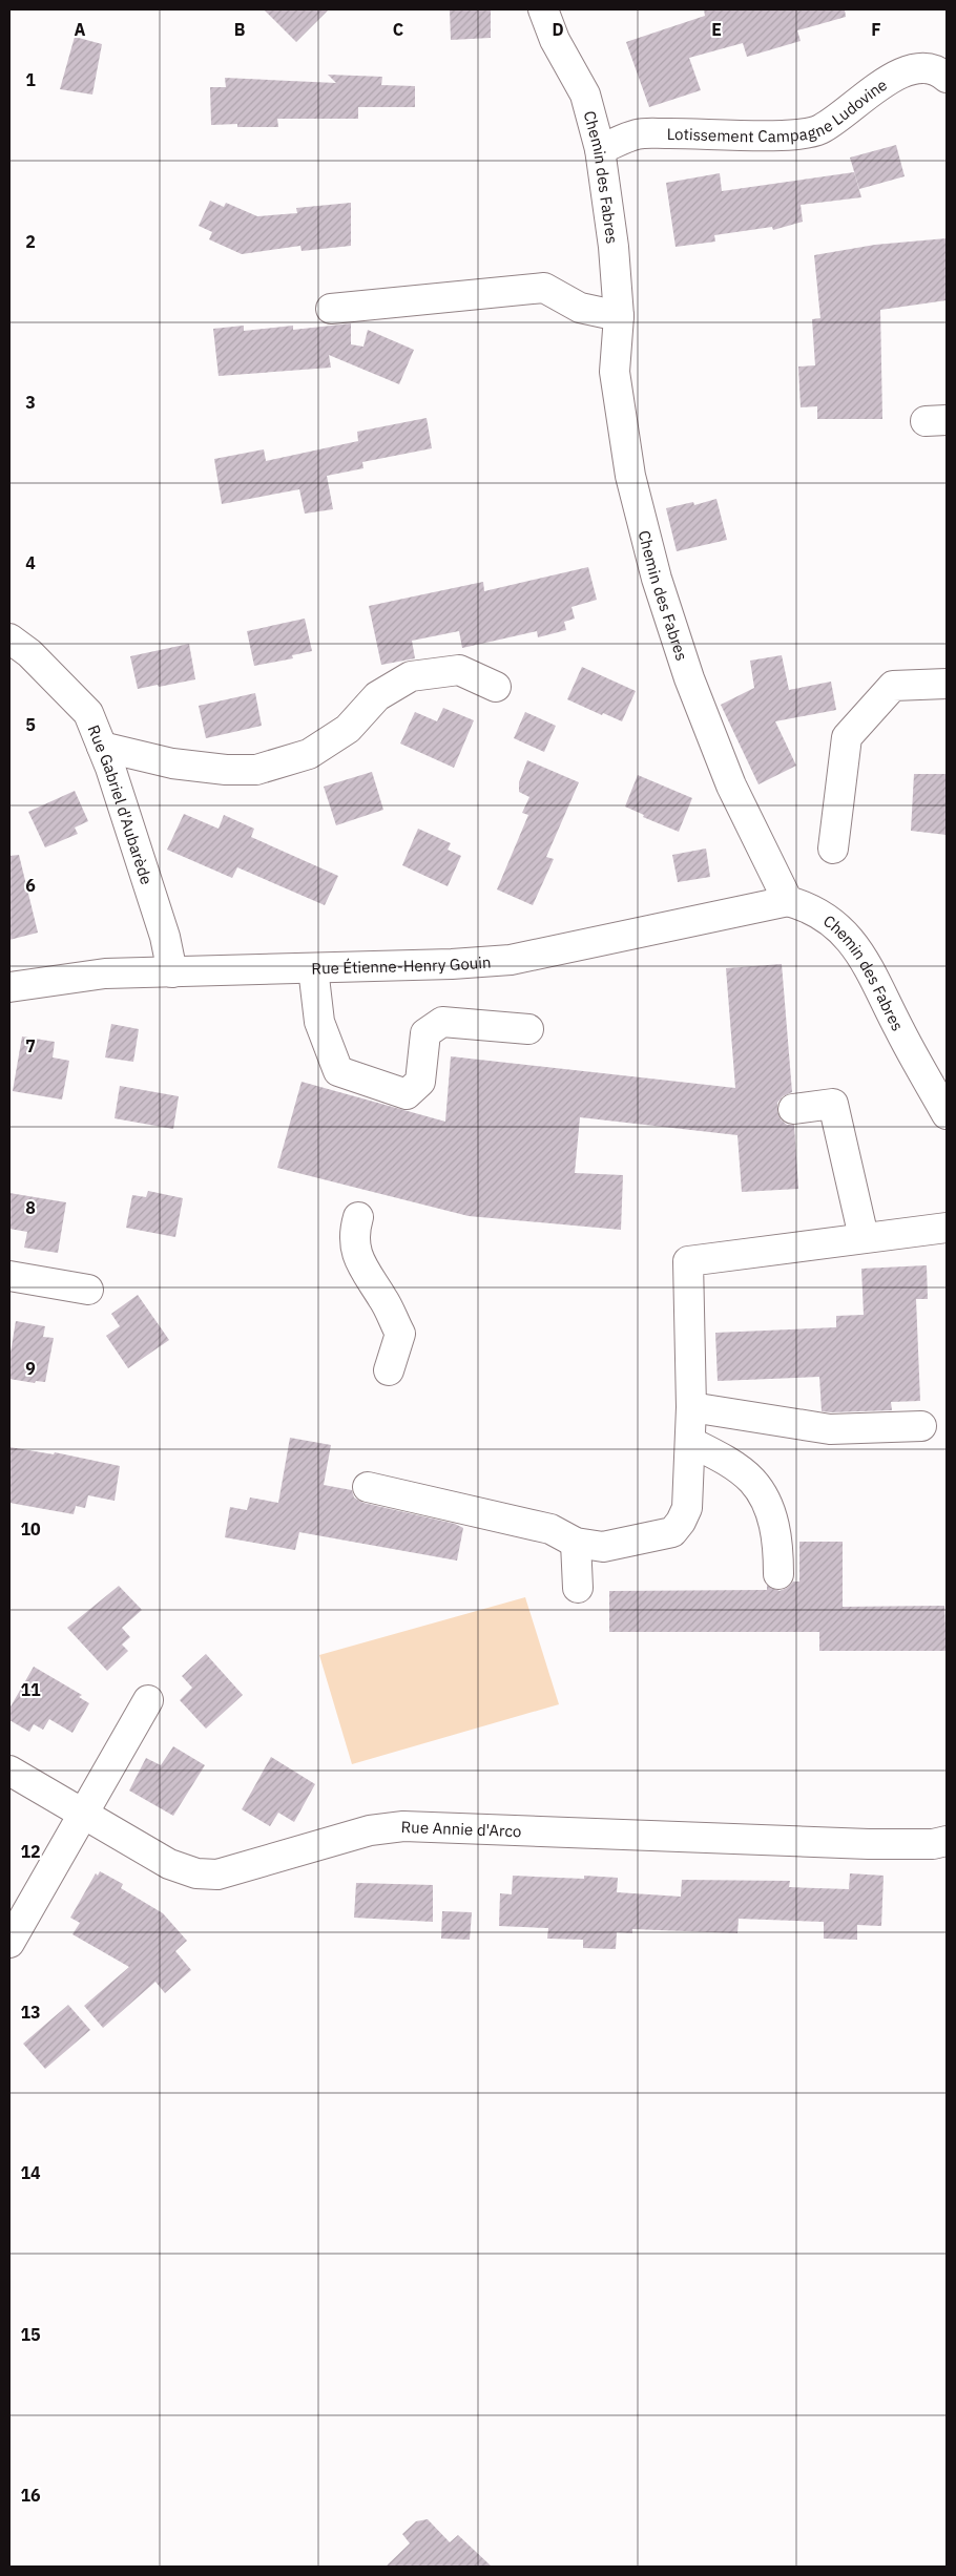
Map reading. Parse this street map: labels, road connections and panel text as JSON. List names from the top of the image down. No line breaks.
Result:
{"streets":{"street":["Lotissement Campagne Ludovine","Chemin des Fabres","Rue Gabriel d'Aubarède","Rue Étienne-Henry Gouin","Rue Annie d'Arco"]},"crossings":[["Lotissement Campagne Ludovine","Chemin des Fabres"],["Chemin des Fabres","Rue Étienne-Henry Gouin"],["Rue Gabriel d'Aubarède","Rue Étienne-Henry Gouin"]],"grid":{"columns":["A","B","C","D","E","F"],"rows":["1","2","3","4","5","6","7","8","9","10","11","12","13","14","15","16"]}}
